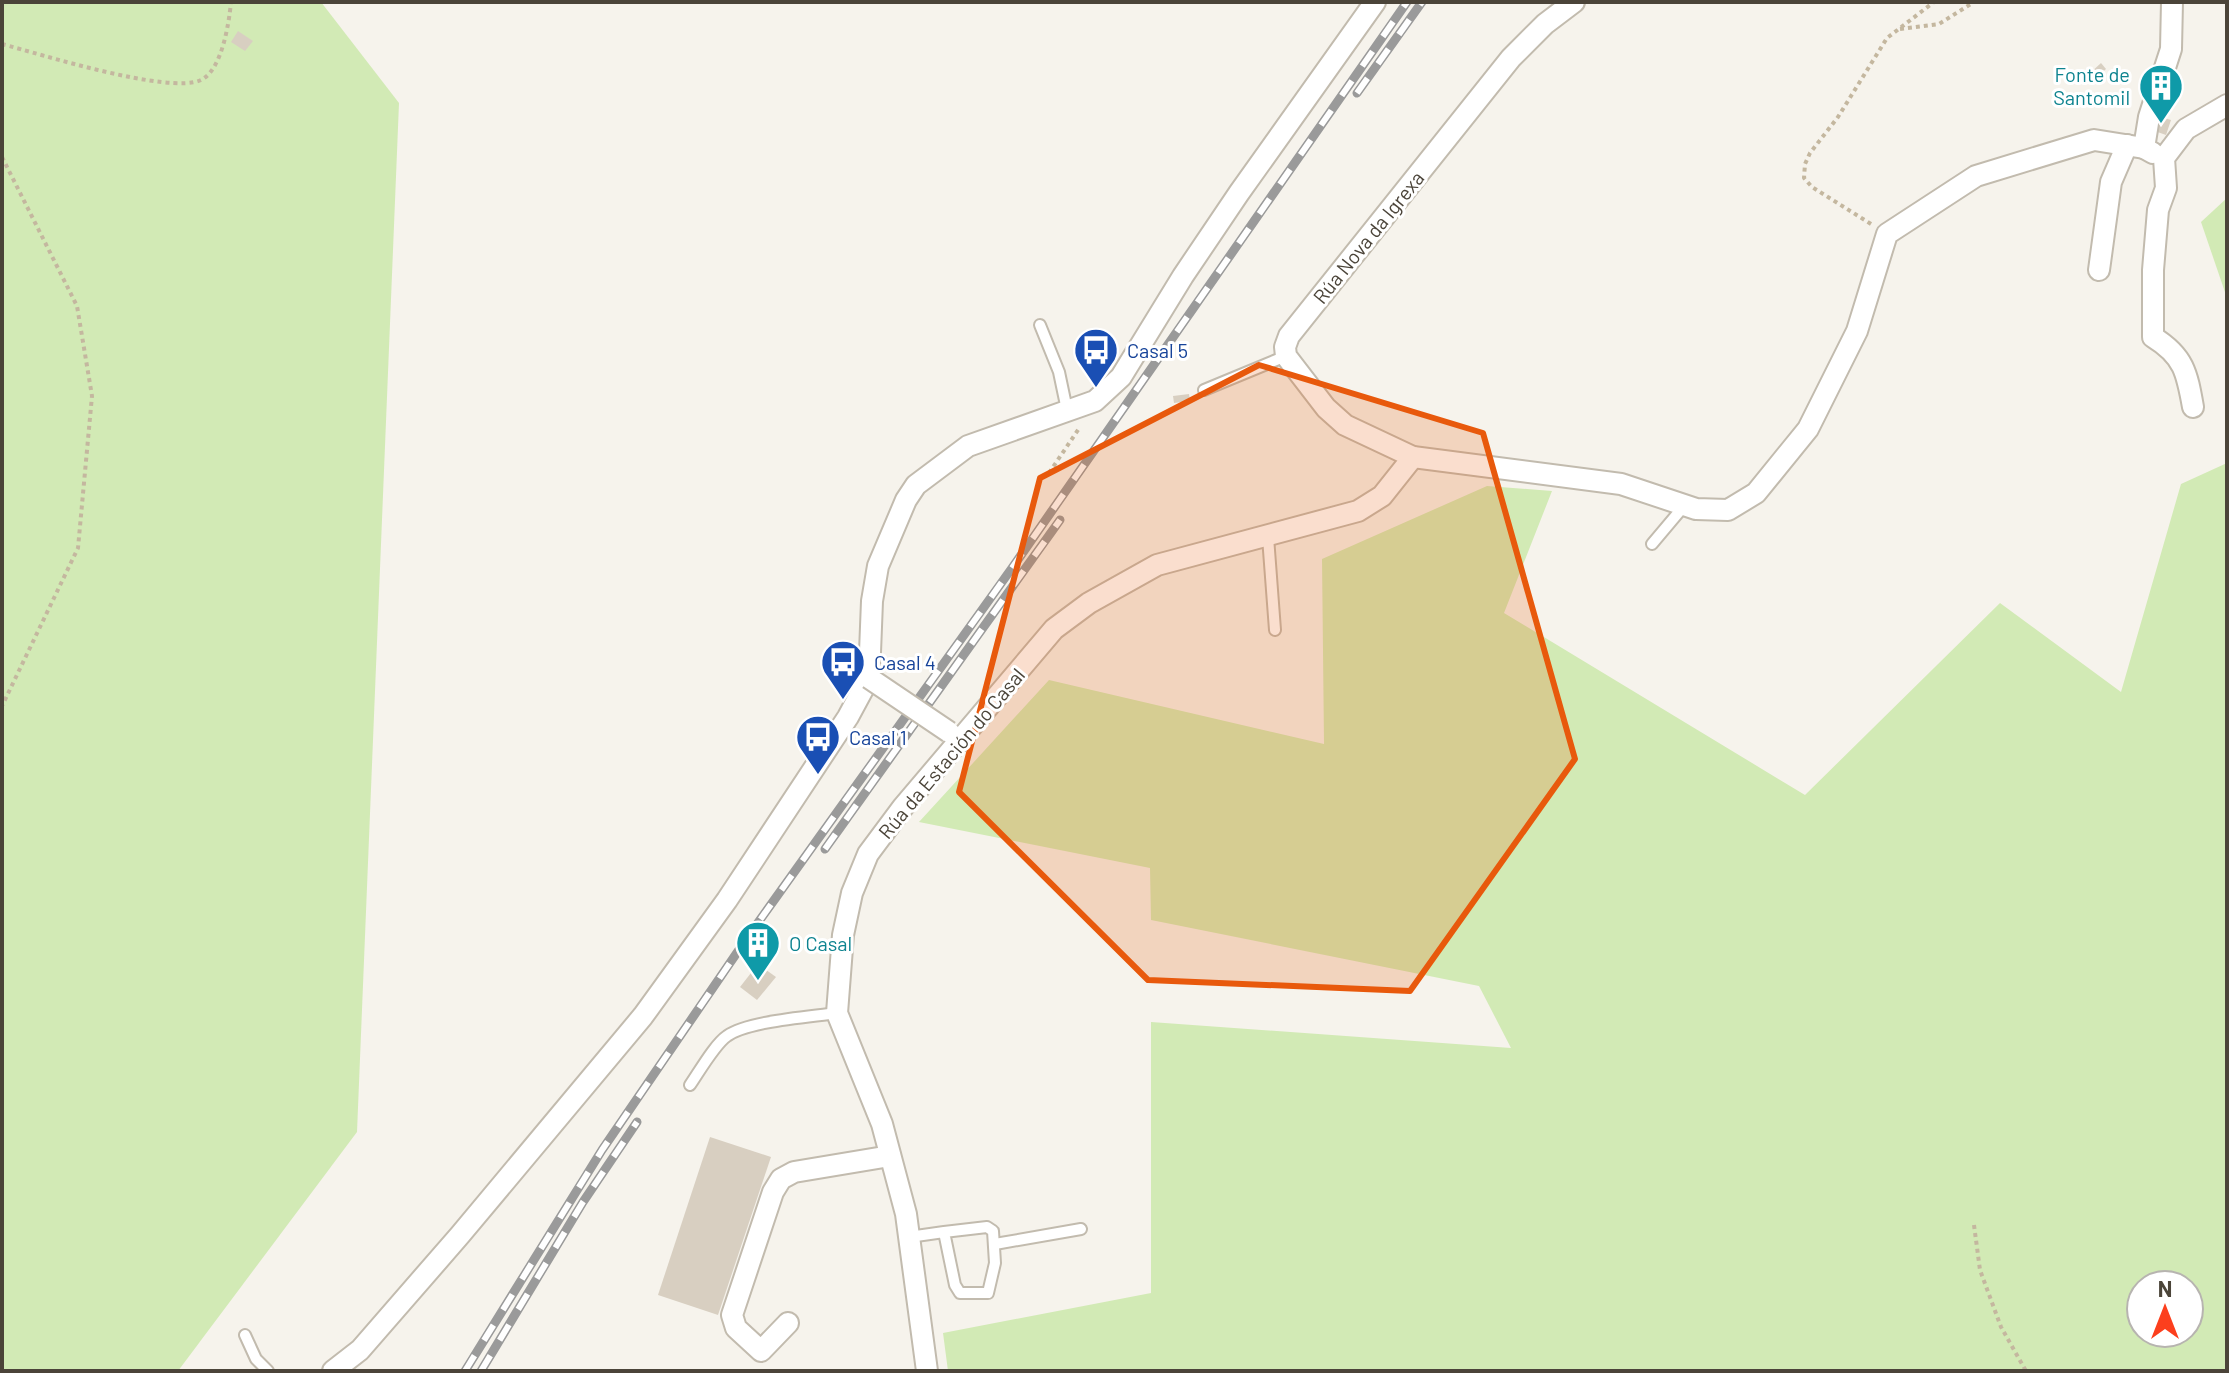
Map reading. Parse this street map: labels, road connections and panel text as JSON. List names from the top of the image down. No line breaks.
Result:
{"streets":{"street":["Rúa Nova da Igrexa","Rúa da Estación do Casal"]},"places":{"building":["Fonte de Santomil","O Casal"],"bus stop":["Casal 5","Casal 4","Casal 1"]},"north":"top"}
